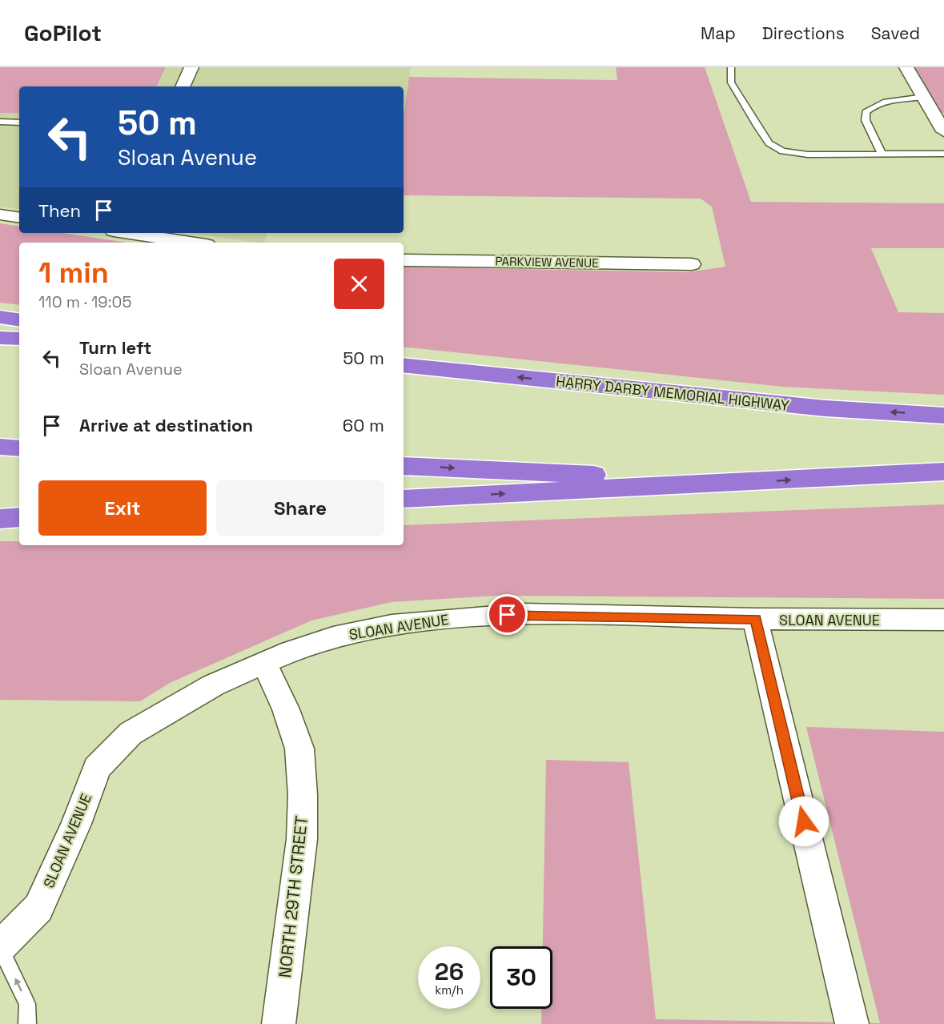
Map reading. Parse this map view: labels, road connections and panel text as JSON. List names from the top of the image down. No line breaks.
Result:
{"streets":{"highway":["HARRY DARBY MEMORIAL HIGHWAY"],"street":["PARKVIEW AVENUE","SLOAN AVENUE","NORTH 29TH STREET"]},"crossings":[["SLOAN AVENUE","NORTH 29TH STREET"]],"page":{"header":"GoPilot","nav":["Map","Directions","Saved"],"turn":["50 m","Sloan Avenue"],"then":"Then","heading":["1 min","110 m · 19:05"],"list":[{"name":"Turn left","note":"Sloan Avenue","value":"50 m"},{"name":"Arrive at destination","value":"60 m"}],"buttons":["Exit","Share"],"speed":"26 km/h","limit":"30"}}
